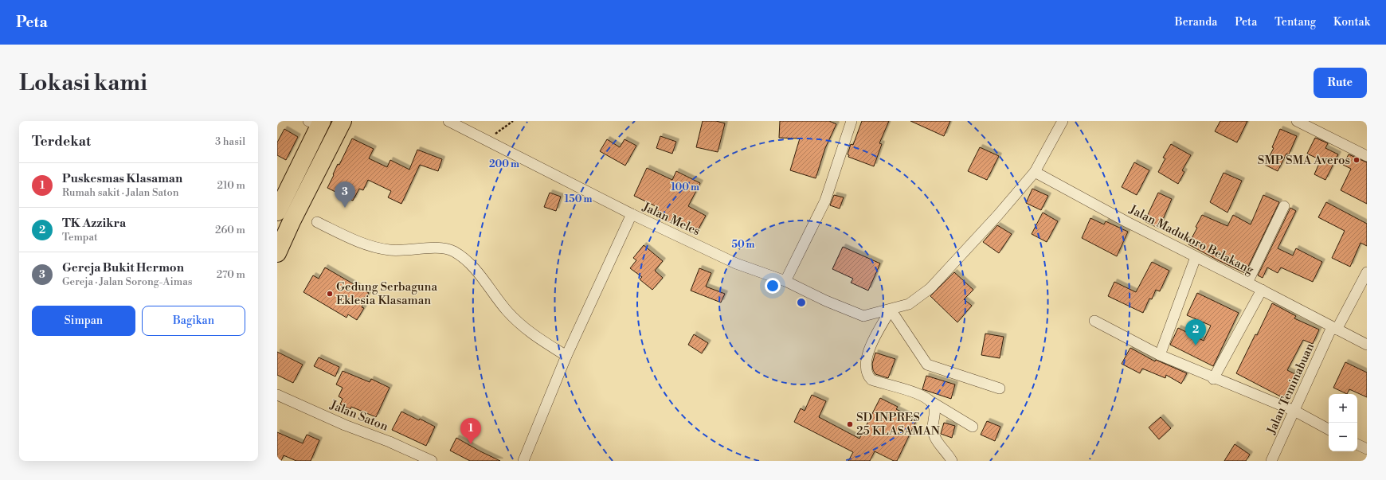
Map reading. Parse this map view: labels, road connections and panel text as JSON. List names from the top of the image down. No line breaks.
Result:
{"streets":{"street":["Jalan Meles","Jalan Madukoro Belakang","Jalan Teminabuan","Jalan Saton"]},"crossings":[["Jalan Meles","Jalan Madukoro Belakang"],["Jalan Madukoro Belakang","Jalan Teminabuan"]],"places":["SMP SMA Averos","Gedung Serbaguna Eklesia Klasaman","SD INPRES 25 KLASAMAN"],"page":{"header":"Peta","nav":["Beranda","Peta","Tentang","Kontak"],"buttons":["Rute",["Simpan","Bagikan"]],"title":"Lokasi kami","heading":["Terdekat","3 hasil"],"list":[{"mark":"1","name":"Puskesmas Klasaman","note":"Rumah sakit · Jalan Saton","value":"210 m"},{"mark":"2","name":"TK Azzikra","note":"Tempat","value":"260 m"},{"mark":"3","name":"Gereja Bukit Hermon","note":"Gereja · Jalan Sorong-Aimas","value":"270 m"}],"pins":["3","2","1"],"map_buttons":["+","−"]},"rings":["200 m","100 m","150 m","50 m"]}
